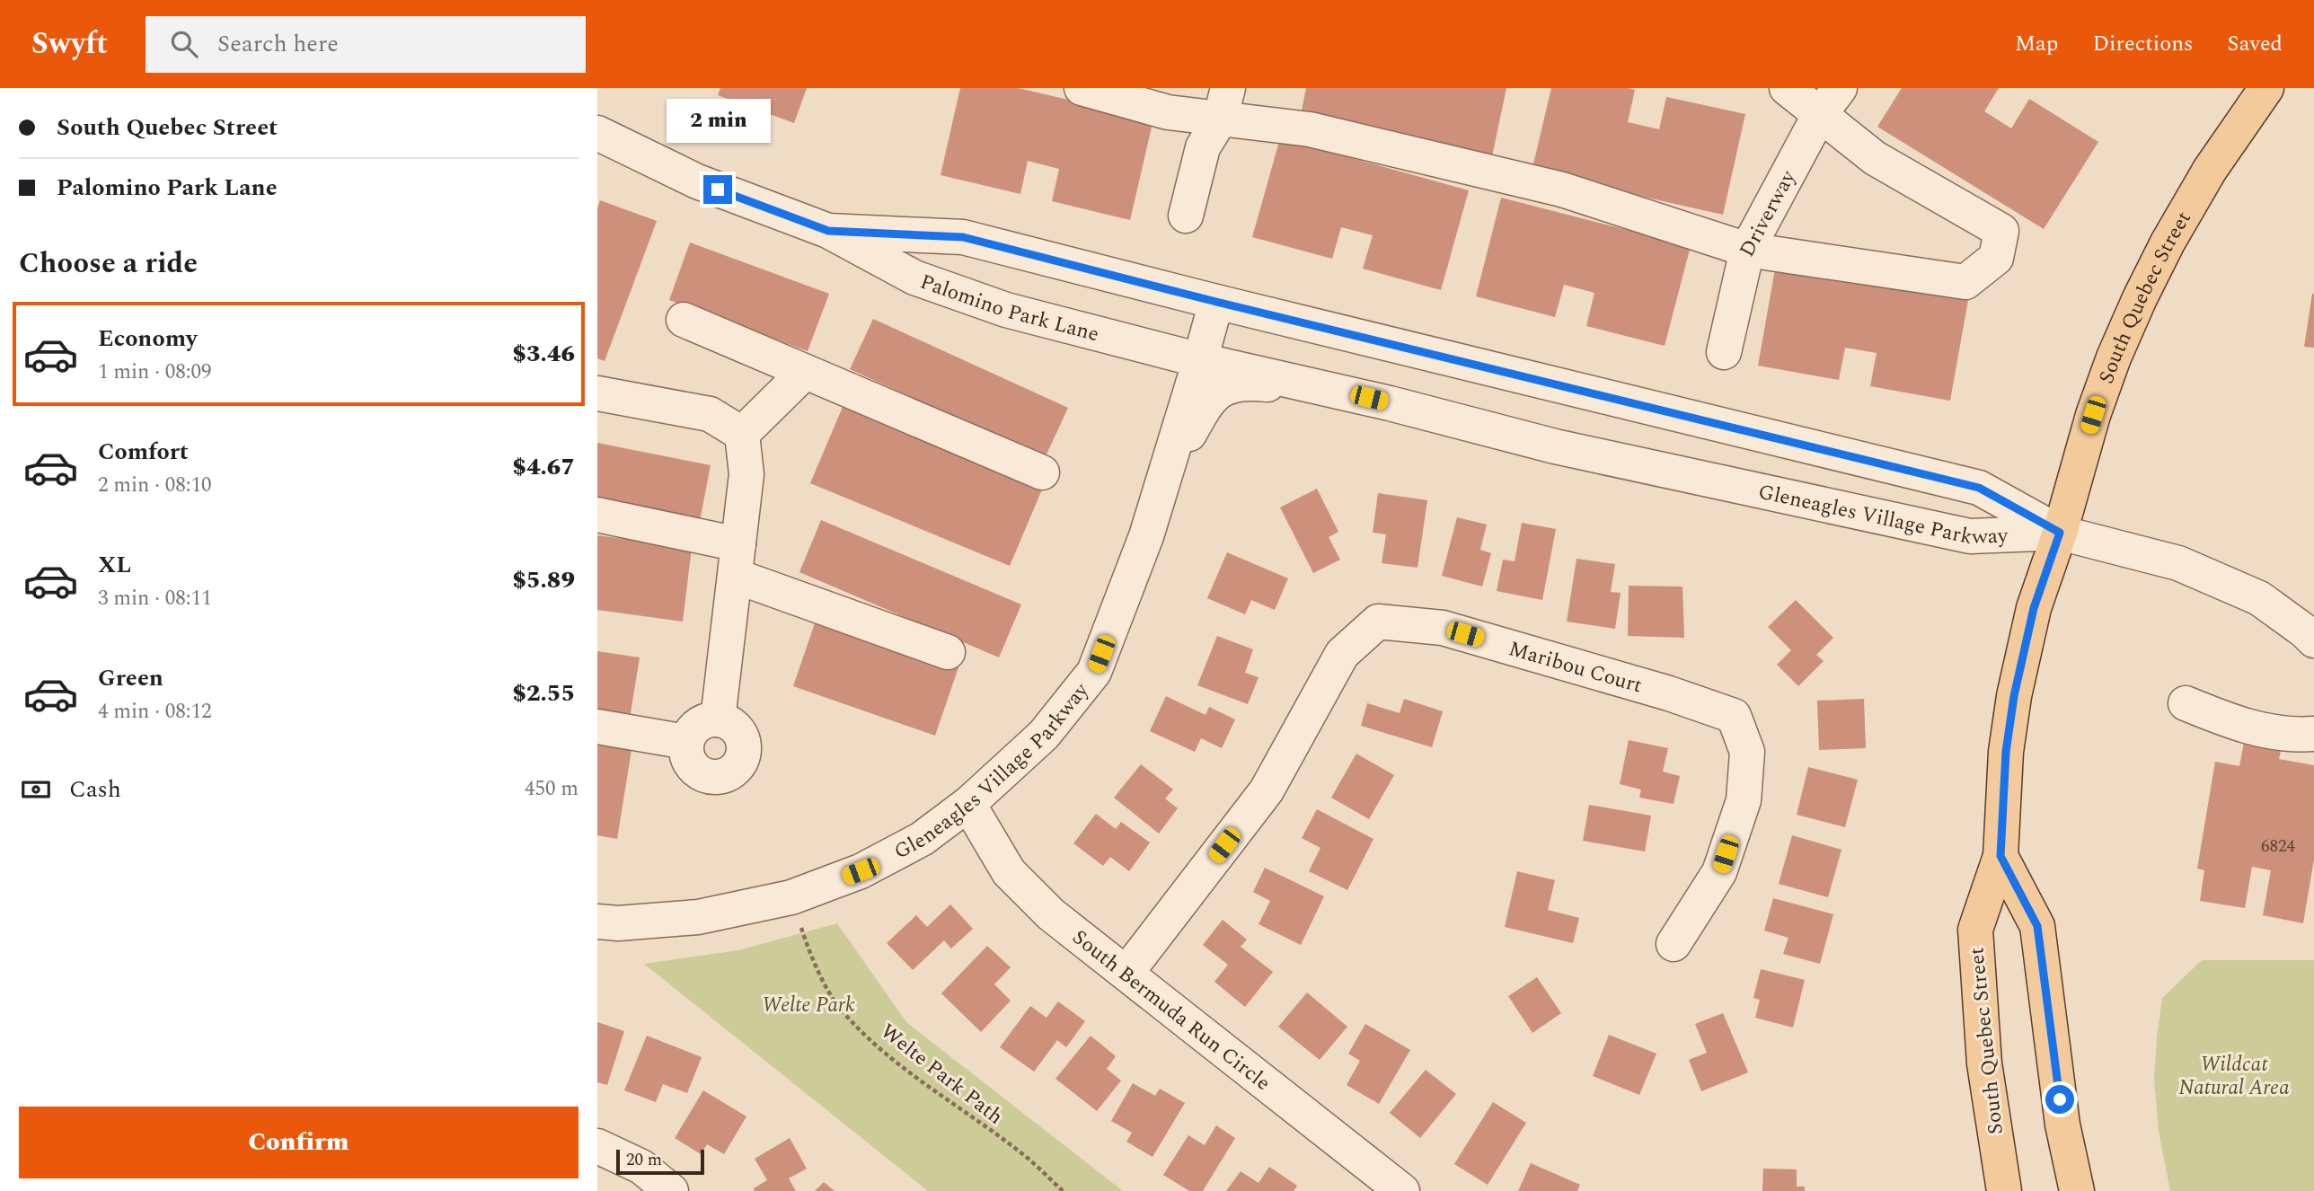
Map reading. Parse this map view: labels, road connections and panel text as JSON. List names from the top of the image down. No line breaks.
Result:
{"streets":{"main road":["South Quebec Street"],"street":["Driverway","Palomino Park Lane","Gleneagles Village Parkway","Maribou Court","South Bermuda Run Circle"],"path":["Welte Park Path"]},"crossings":[["South Quebec Street","Gleneagles Village Parkway"],["Palomino Park Lane","Gleneagles Village Parkway"],["Gleneagles Village Parkway","South Bermuda Run Circle"],["Gleneagles Village Parkway","Welte Park Path"],["Maribou Court","South Bermuda Run Circle"]],"parks":["Welte Park","Wildcat Natural Area"],"house_numbers":["6824"],"scale_bar":"20 m","page":{"header":"Swyft","search":"Search here","nav":["Map","Directions","Saved"],"banner":["South Quebec Street","Palomino Park Lane"],"bubble":"2 min","heading":"Choose a ride","list":[{"name":"Economy","note":"1 min · 08:09","value":"$3.46"},{"name":"Comfort","note":"2 min · 08:10","value":"$4.67"},{"name":"XL","note":"3 min · 08:11","value":"$5.89"},{"name":"Green","note":"4 min · 08:12","value":"$2.55"}],"pay":["Cash","450 m"],"buttons":"Confirm","scale":"20 m"}}
